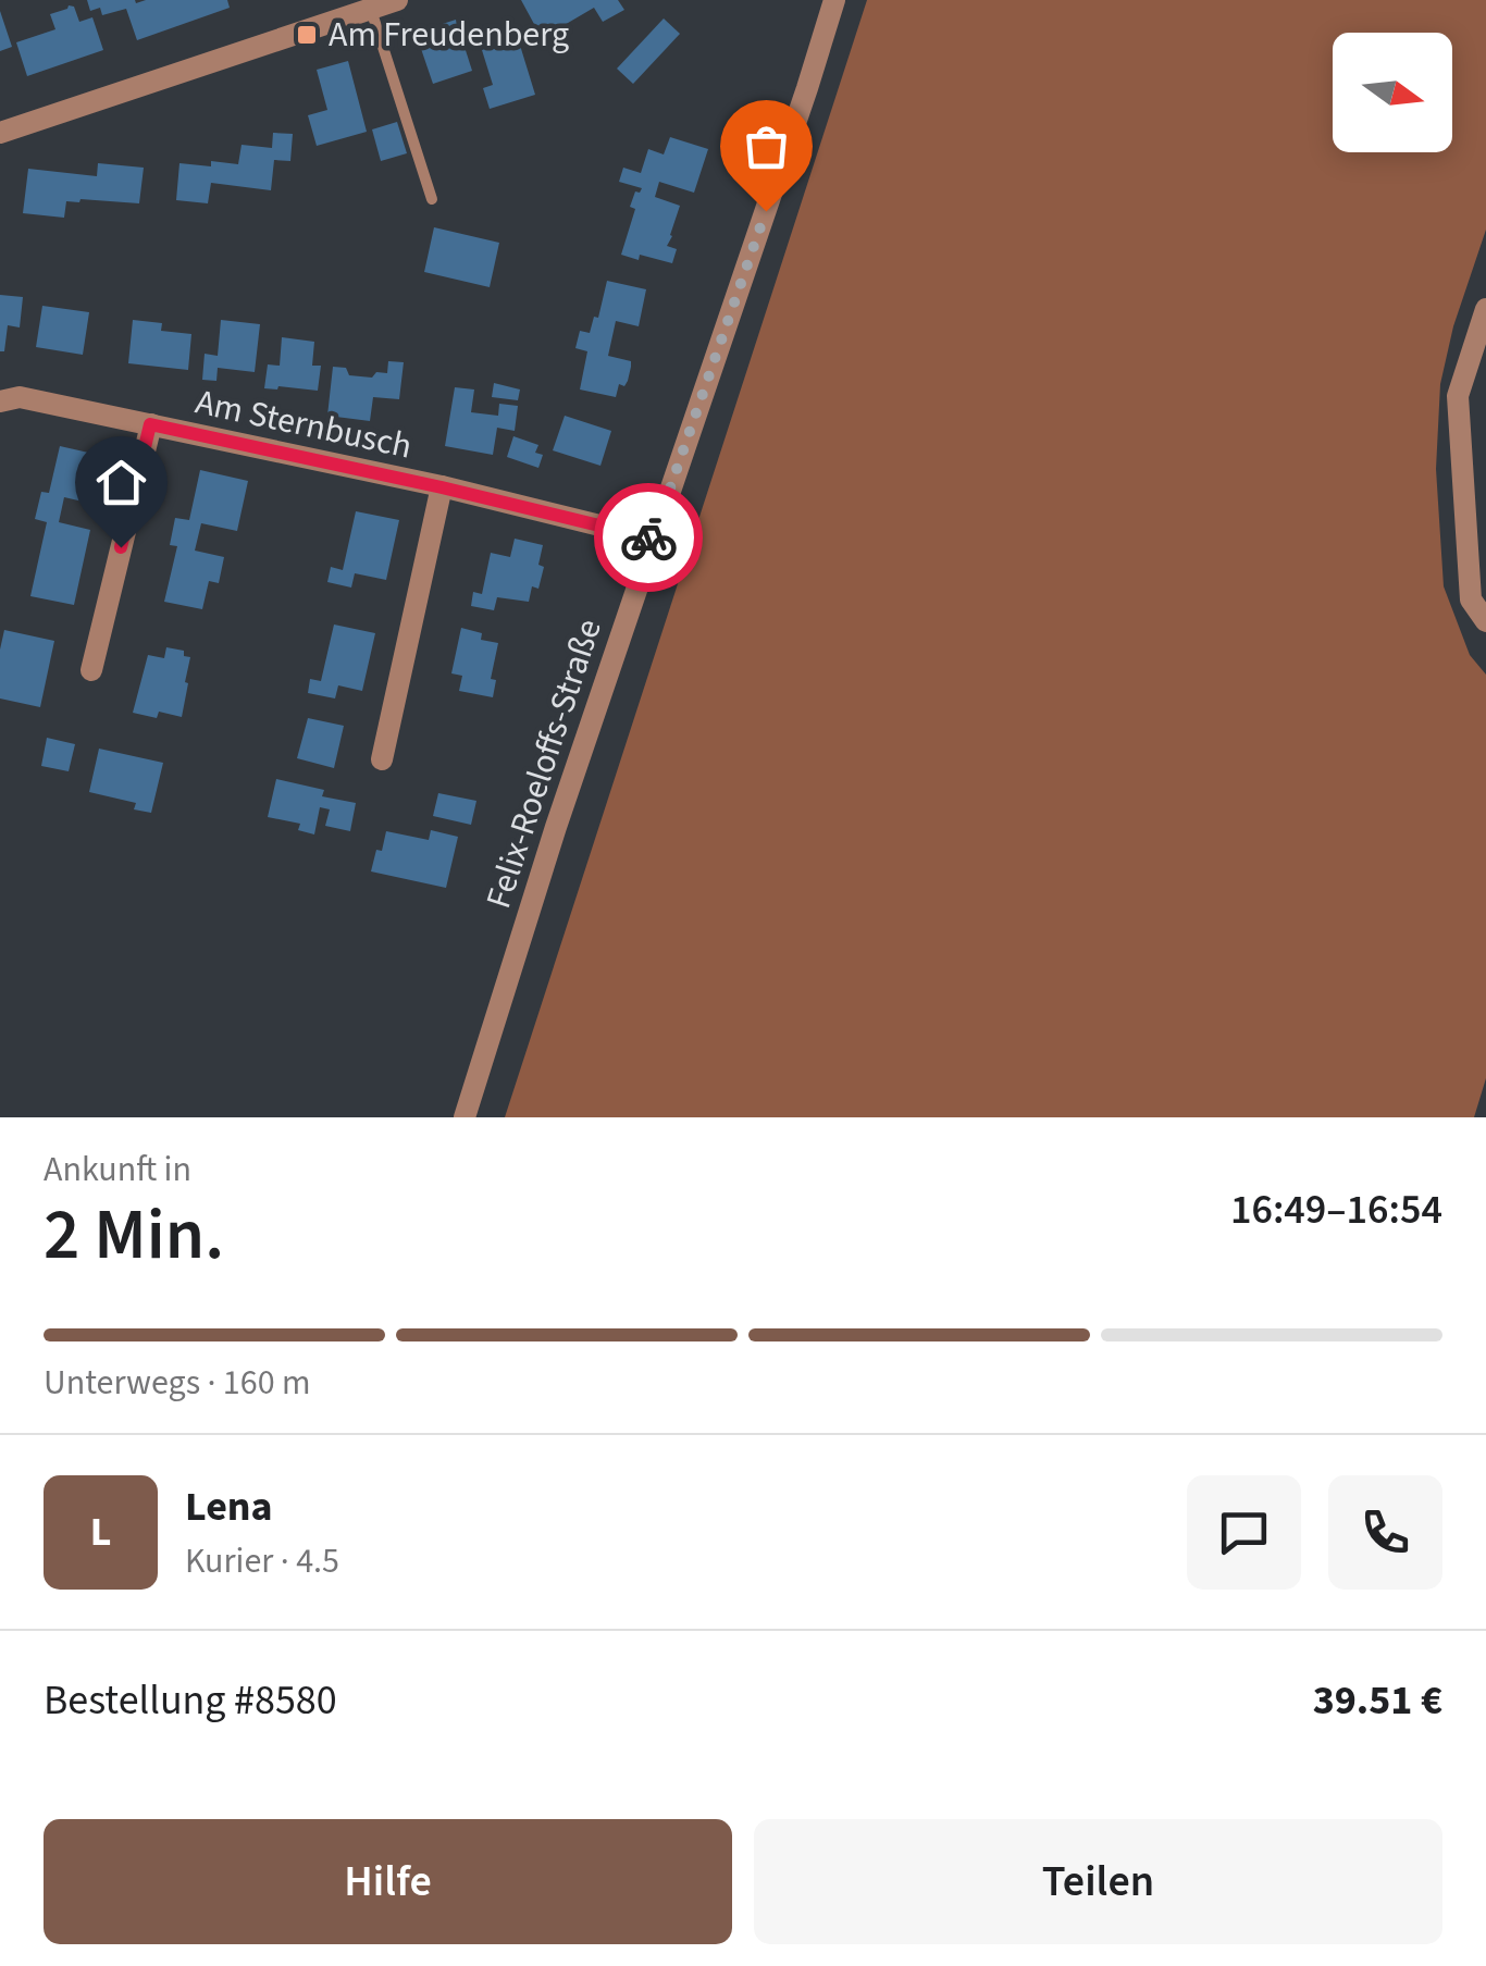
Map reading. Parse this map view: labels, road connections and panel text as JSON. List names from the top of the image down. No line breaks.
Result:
{"streets":{"street":["Am Sternbusch","Felix-Roeloffs-Straße"]},"crossings":[["Am Sternbusch","Felix-Roeloffs-Straße"]],"places":{"transit":["Am Freudenberg"]},"north":"right","page":{"heading":["2 Min.","Ankunft in","16:49–16:54"],"panel":["Lena","Kurier · 4.5","Bestellung #8580","39.51 €"],"bar":"Unterwegs · 160 m","round":"L","buttons":["Hilfe","Teilen"]}}
